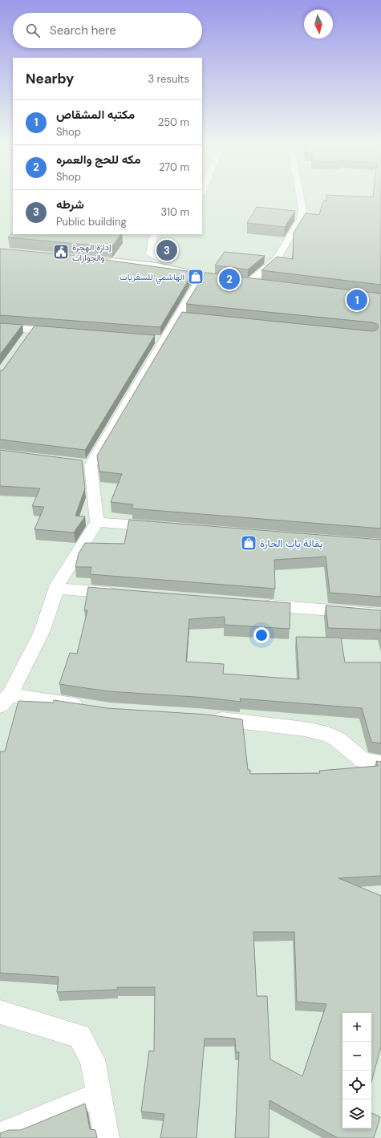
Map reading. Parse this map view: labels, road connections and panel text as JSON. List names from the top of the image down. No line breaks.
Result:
{"places":{"public building":["إدارة الهجرة والجوازات"],"shop":["الهاشمي للسفريات","بقالة باب الحارة"]},"north":"bottom","page":{"search":"Search here","heading":["Nearby","3 results"],"list":[{"mark":"1","name":"مكتبه المشقاص","note":"Shop","value":"250 m"},{"mark":"2","name":"مكه للحج والعمره","note":"Shop","value":"270 m"},{"mark":"3","name":"شرطه","note":"Public building","value":"310 m"}],"pins":["3","2","1"],"map_buttons":["+","−"]}}
